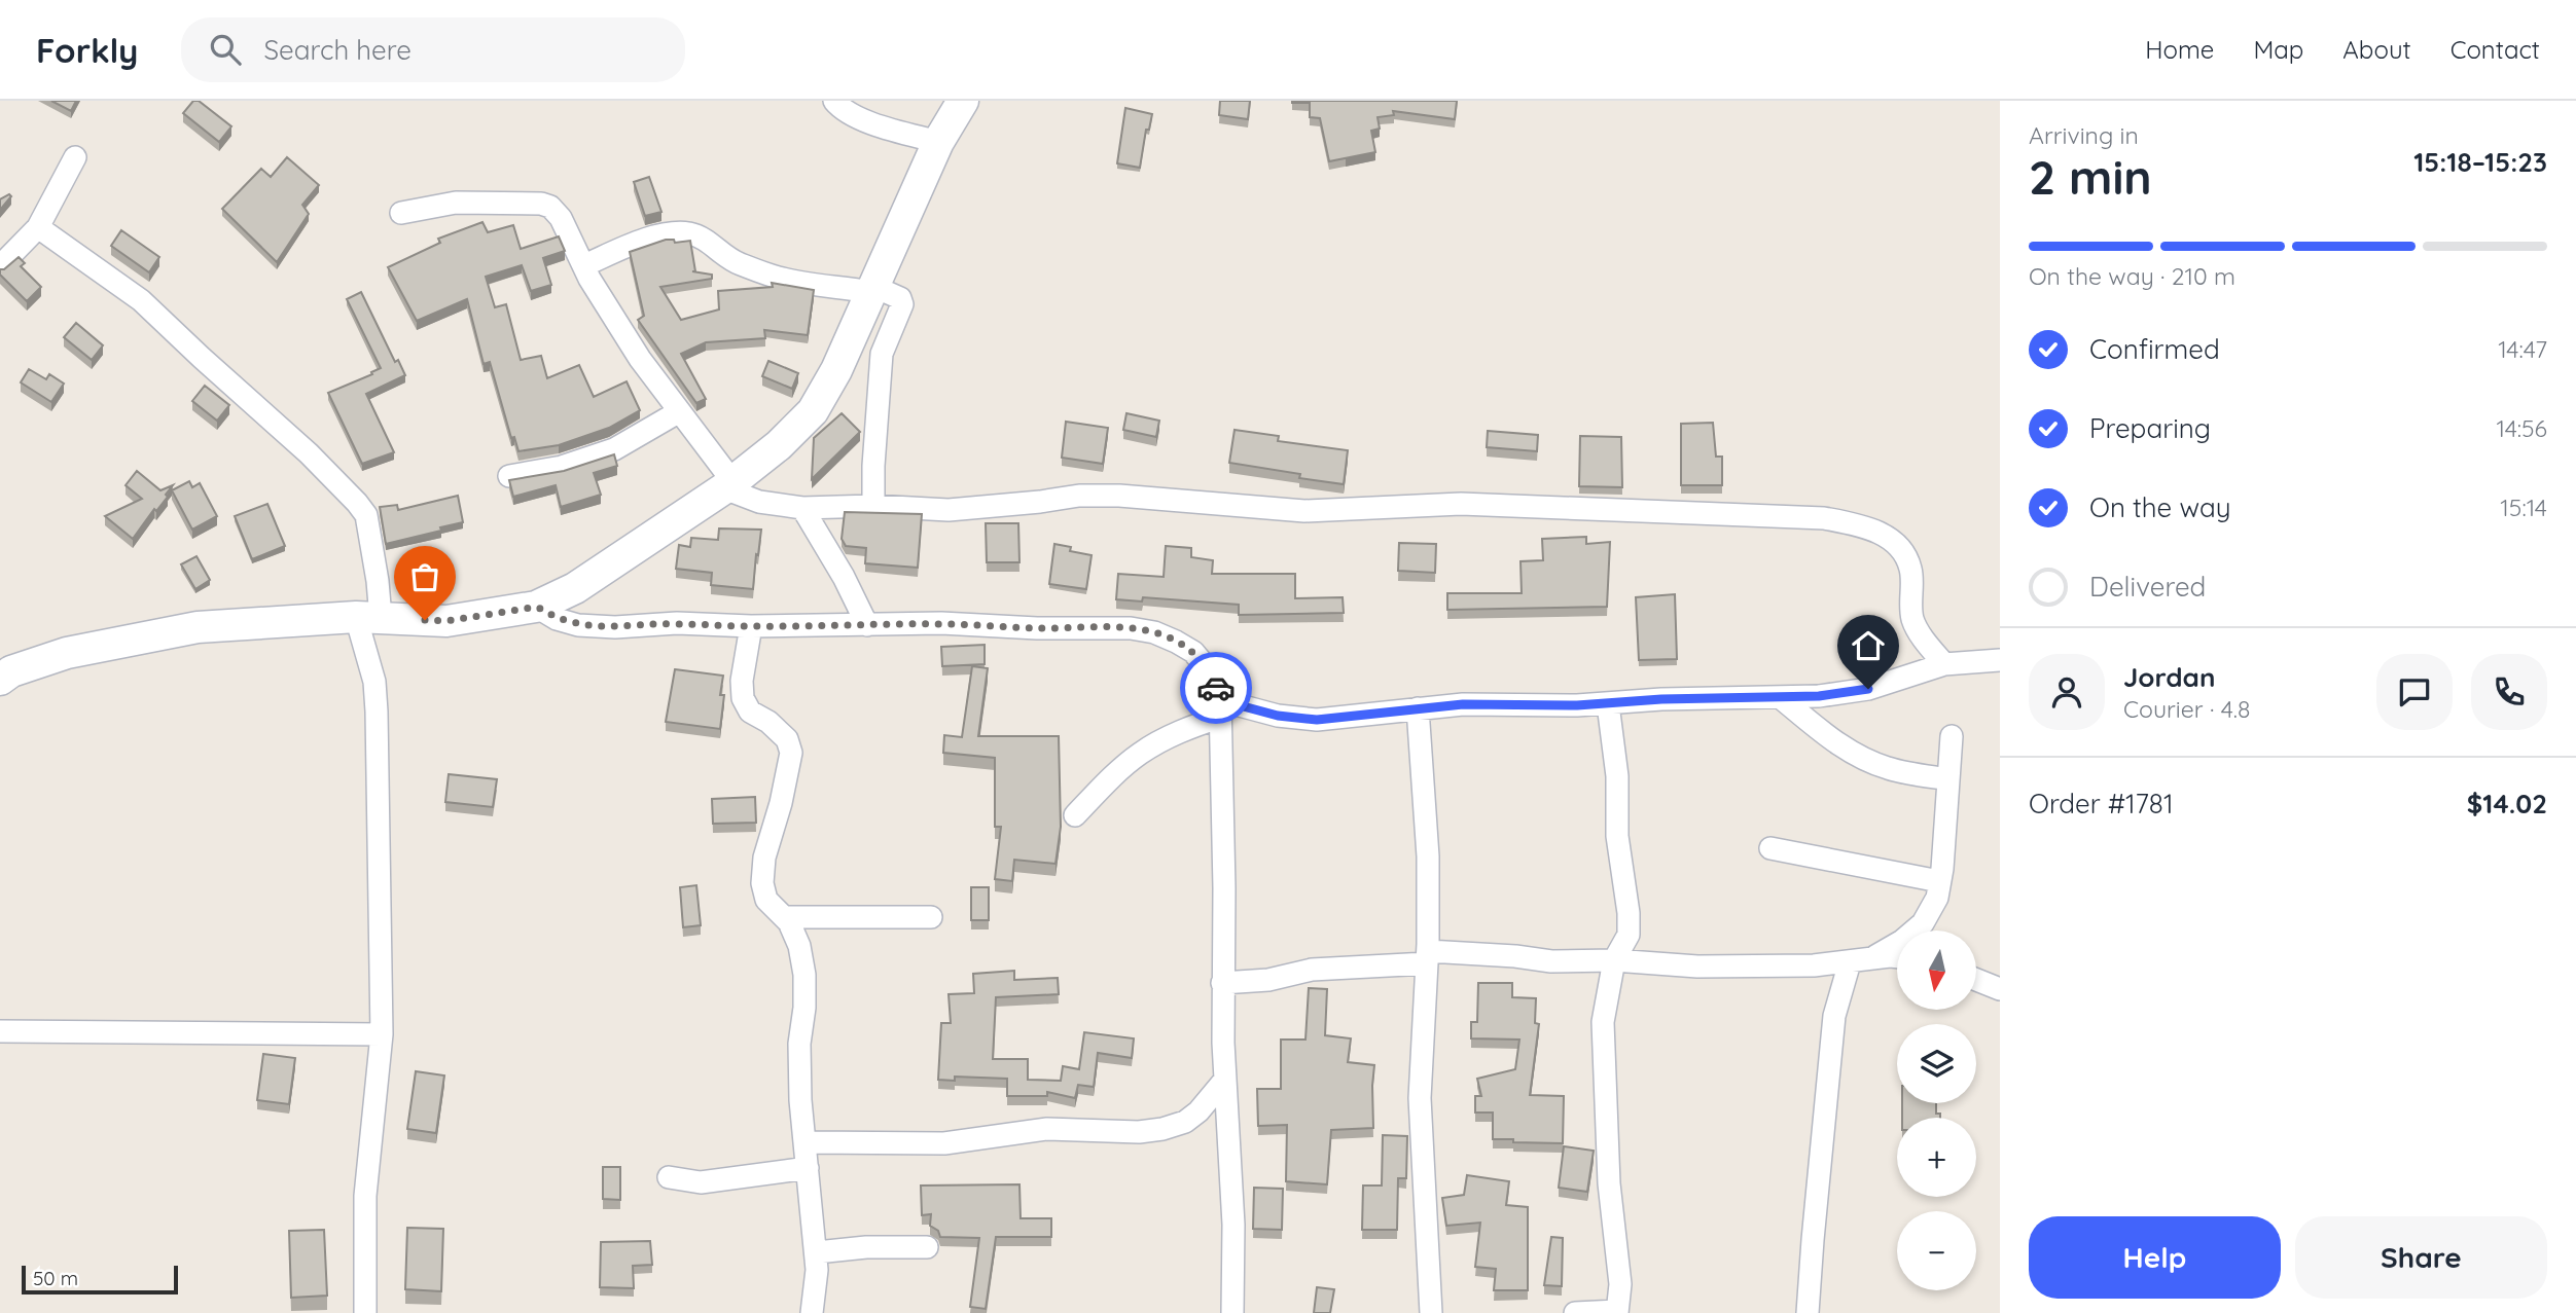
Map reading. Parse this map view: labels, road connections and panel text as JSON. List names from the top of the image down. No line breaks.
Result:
{"scale_bar":"50 m","north":"bottom","page":{"header":"Forkly","search":"Search here","nav":["Home","Map","About","Contact"],"heading":["2 min","Arriving in","15:18–15:23"],"panel":["Jordan","Courier · 4.8","Order #1781","$14.02"],"bar":"On the way · 210 m","list":[["Confirmed","14:47"],["Preparing","14:56"],["On the way","15:14"],"Delivered"],"map_buttons":["+","−"],"buttons":["Help","Share"],"scale":"50 m"}}
